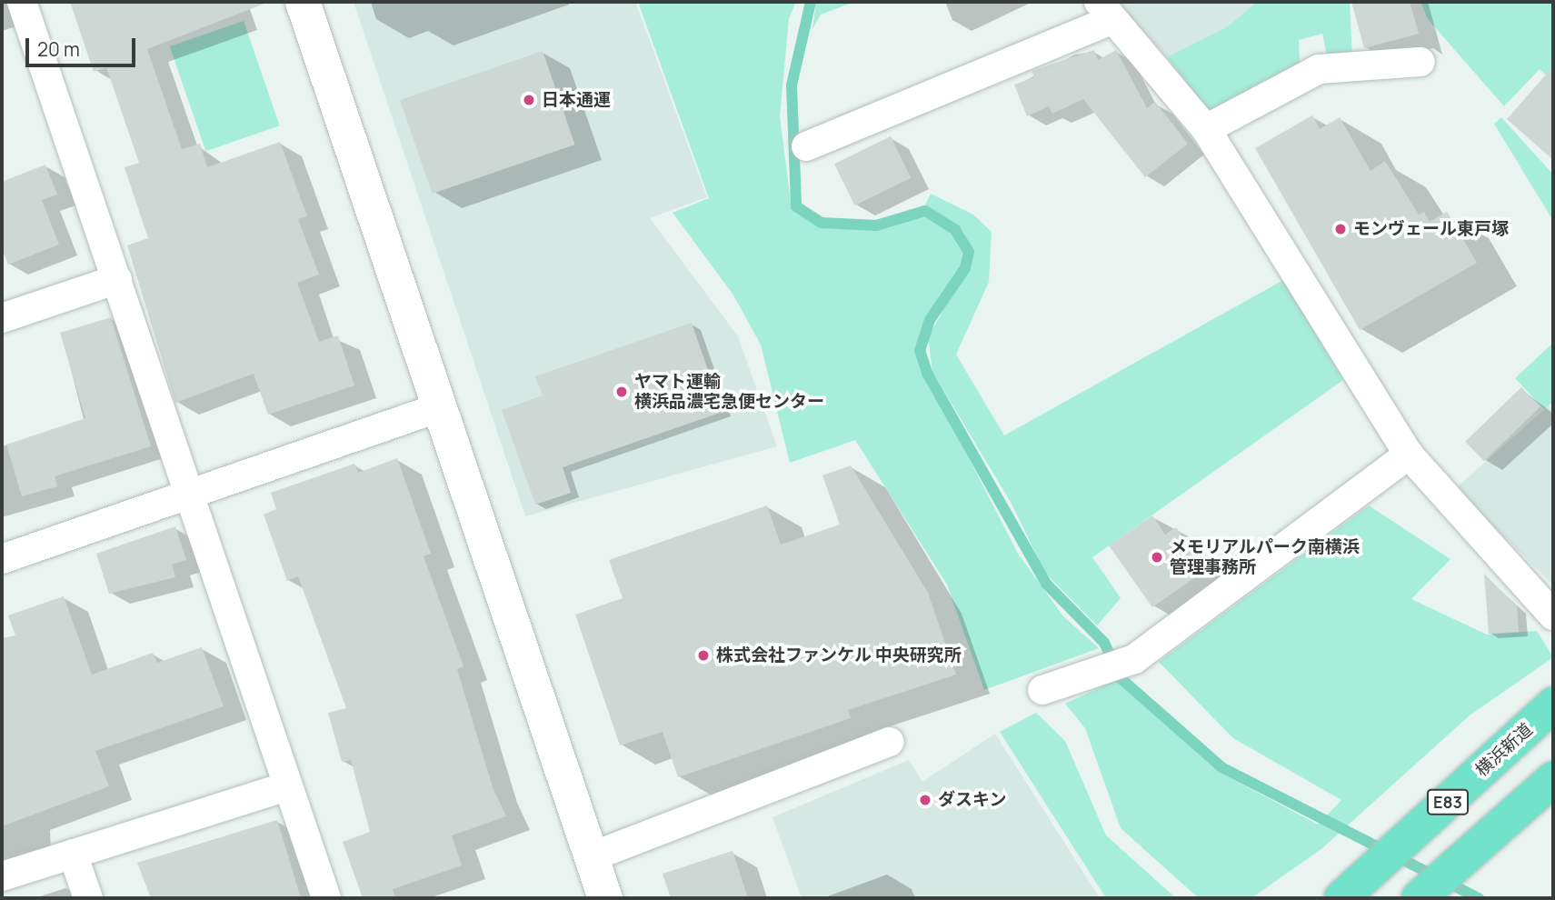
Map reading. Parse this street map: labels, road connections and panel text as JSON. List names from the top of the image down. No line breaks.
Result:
{"streets":{"highway":["横浜新道","E83"]},"places":["日本通運","モンヴェール東戸塚","ヤマト運輸 横浜品濃宅急便センター","メモリアルパーク南横浜 管理事務所","株式会社ファンケル 中央研究所","ダスキン"],"scale_bar":"20 m"}
